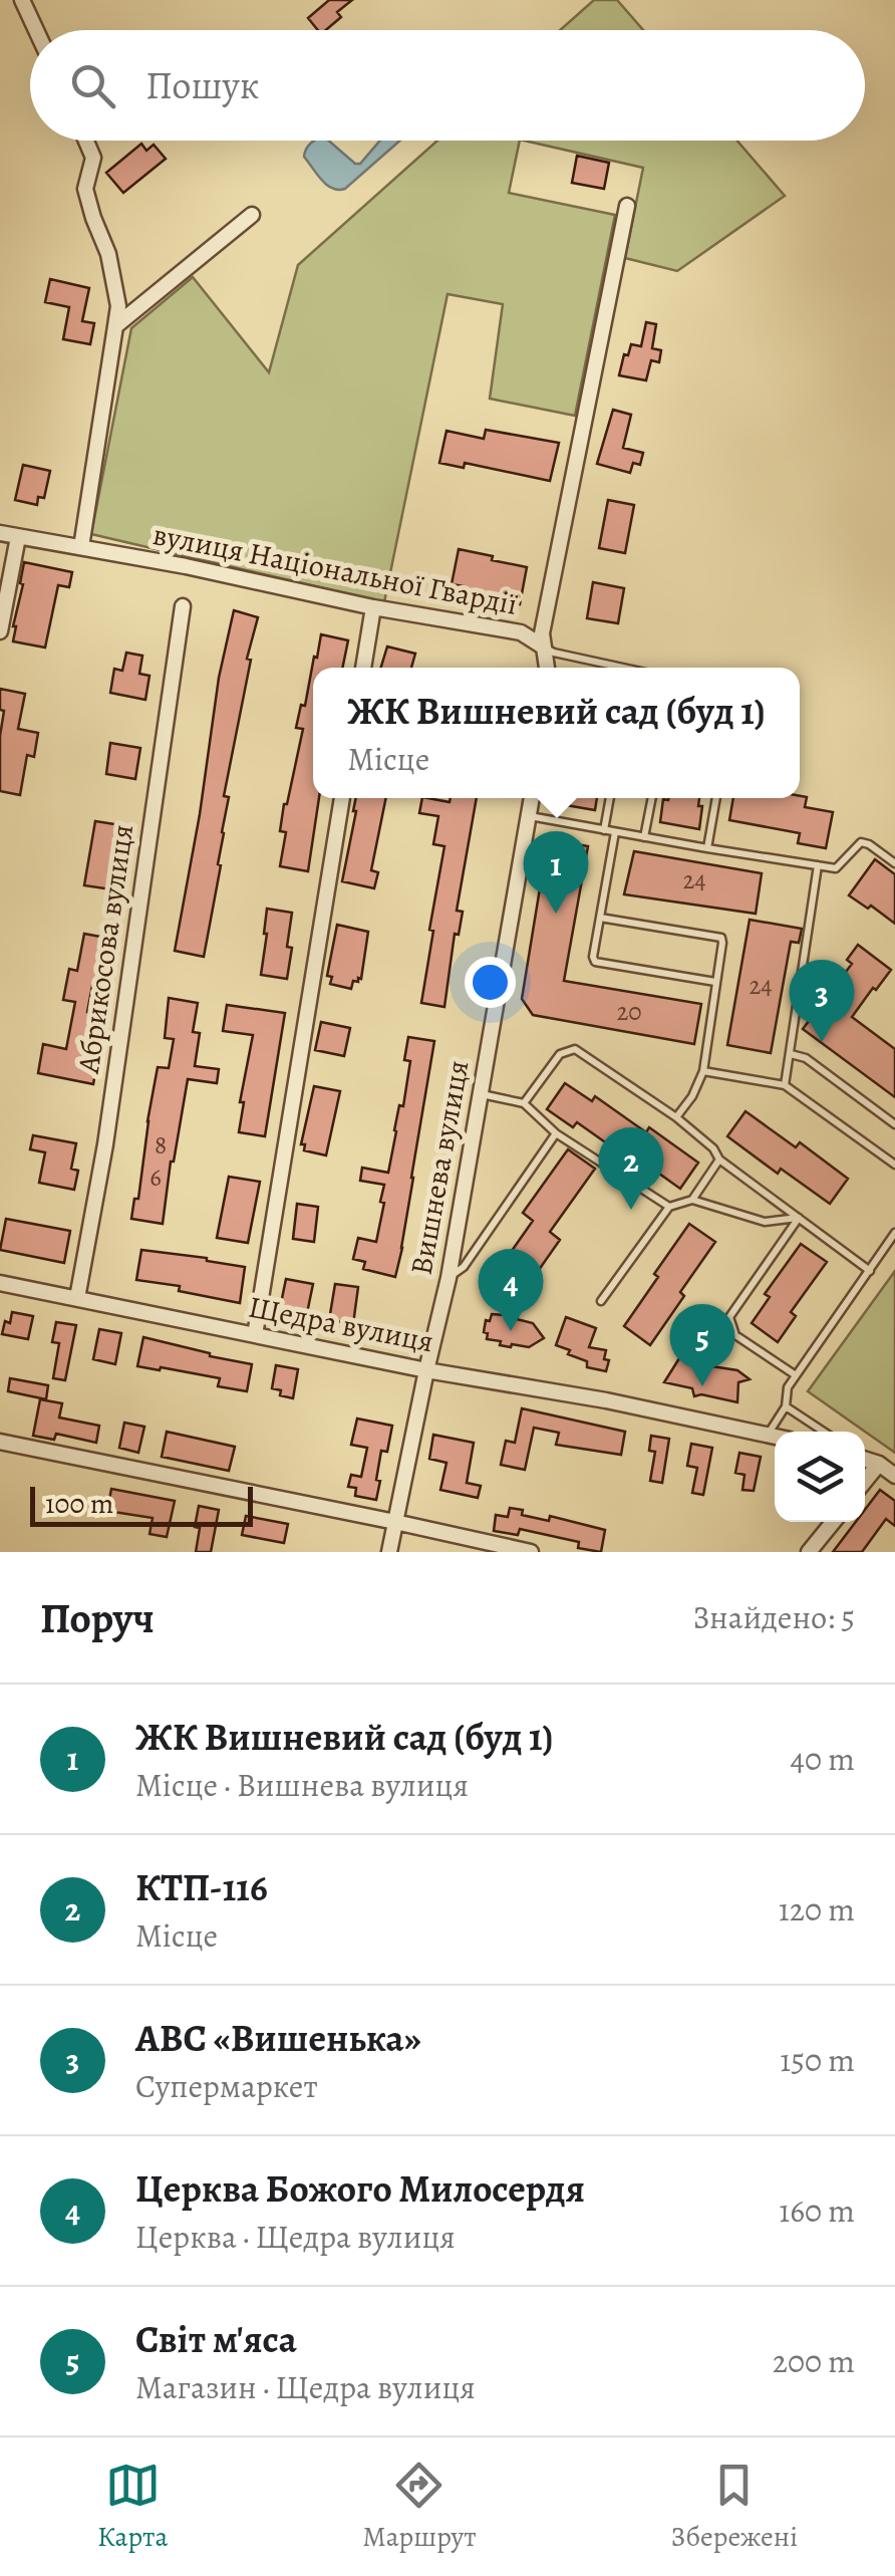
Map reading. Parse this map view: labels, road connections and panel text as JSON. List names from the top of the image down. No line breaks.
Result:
{"streets":{"street":["вулиця Національної Гвардії","Абрикосова вулиця","Вишнева вулиця","Щедра вулиця"]},"crossings":[["Абрикосова вулиця","Щедра вулиця"],["Вишнева вулиця","Щедра вулиця"]],"house_numbers":["24","24","20","8","6"],"scale_bar":"100 m","page":{"search":"Пошук","popup":["ЖК Вишневий сад (буд 1)","Місце"],"pins":["1","3","2","4","5"],"scale":"100 m","heading":["Поруч","Знайдено: 5"],"list":[{"mark":"1","name":"ЖК Вишневий сад (буд 1)","note":"Місце · Вишнева вулиця","value":"40 m"},{"mark":"2","name":"КТП-116","note":"Місце","value":"120 m"},{"mark":"3","name":"ABC «Вишенька»","note":"Супермаркет","value":"150 m"},{"mark":"4","name":"Церква Божого Милосердя","note":"Церква · Щедра вулиця","value":"160 m"},{"mark":"5","name":"Світ м'яса","note":"Магазин · Щедра вулиця","value":"200 m"}],"nav":["Карта","Маршрут","Збережені"]}}
